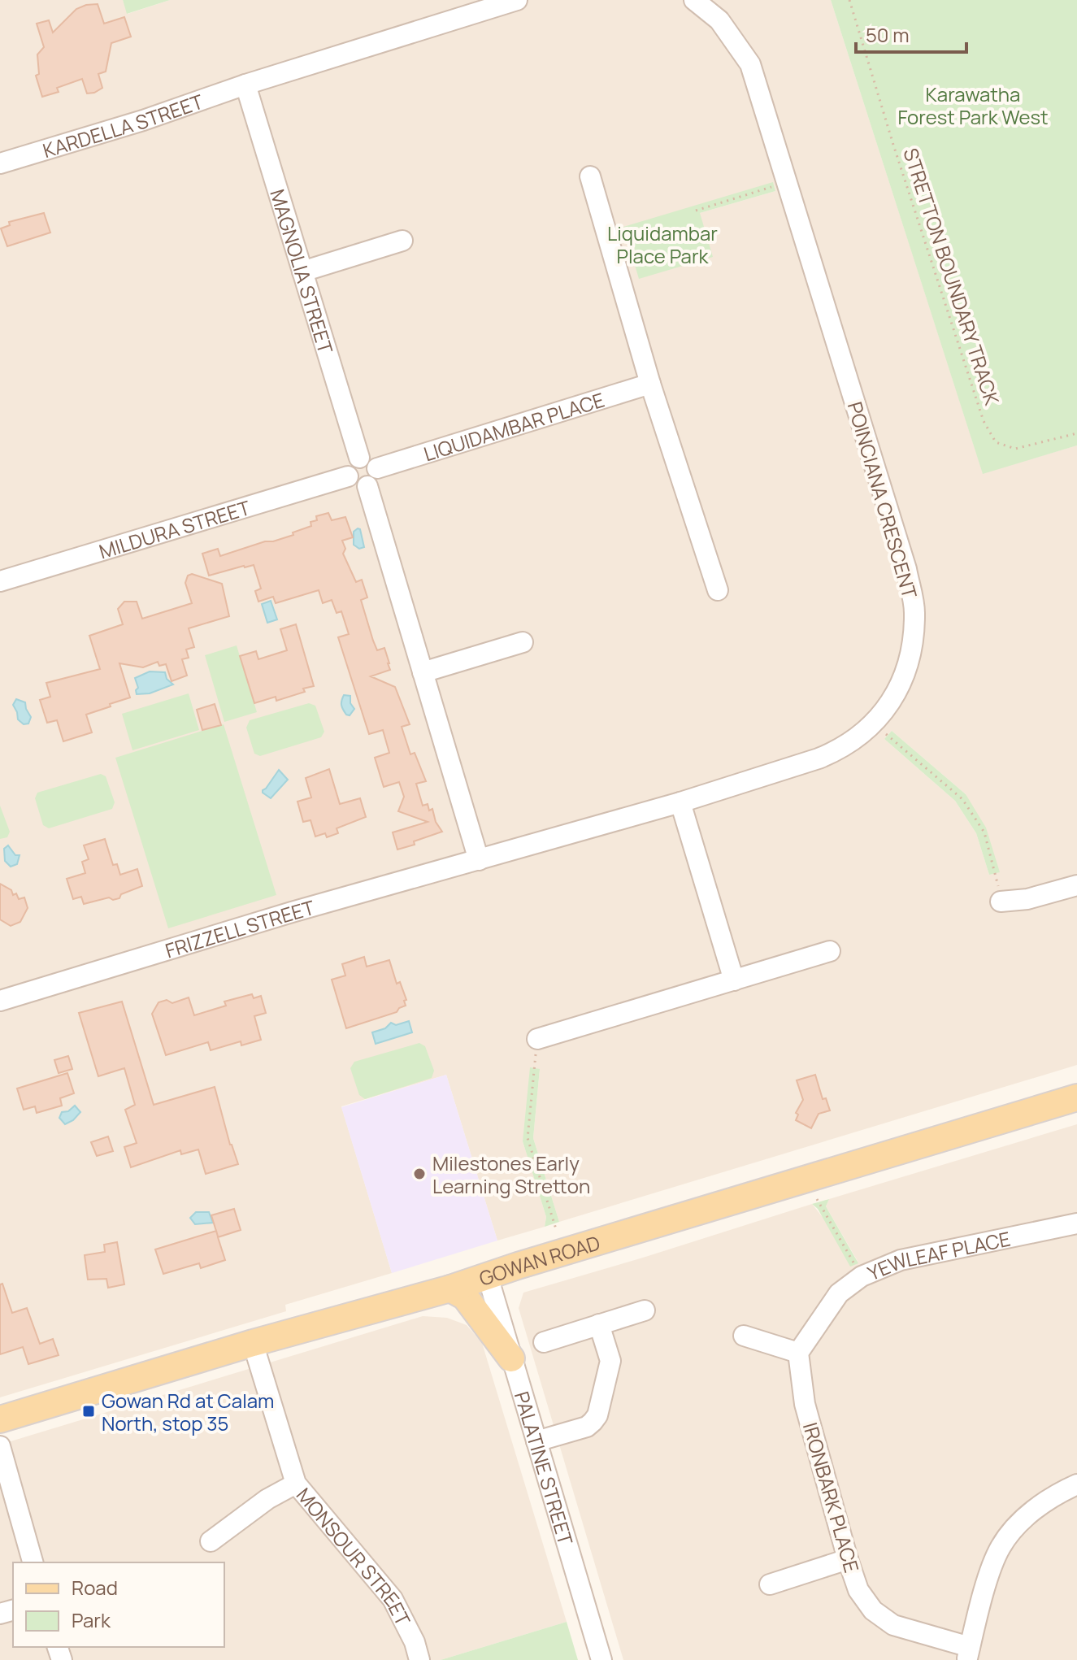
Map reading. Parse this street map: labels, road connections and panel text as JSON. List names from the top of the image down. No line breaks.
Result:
{"streets":{"main road":["GOWAN ROAD"],"street":["KARDELLA STREET","MAGNOLIA STREET","LIQUIDAMBAR PLACE","POINCIANA CRESCENT","MILDURA STREET","FRIZZELL STREET","YEWLEAF PLACE","PALATINE STREET","IRONBARK PLACE","MONSOUR STREET"],"path":["STRETTON BOUNDARY TRACK"]},"crossings":[["KARDELLA STREET","MAGNOLIA STREET"],["MAGNOLIA STREET","LIQUIDAMBAR PLACE"],["MAGNOLIA STREET","MILDURA STREET"],["LIQUIDAMBAR PLACE","MILDURA STREET"],["POINCIANA CRESCENT","FRIZZELL STREET"],["YEWLEAF PLACE","IRONBARK PLACE"],["GOWAN ROAD","PALATINE STREET"],["GOWAN ROAD","MONSOUR STREET"]],"parks":["Karawatha Forest Park West","Liquidambar Place Park"],"places":{"other":["Milestones Early Learning Stretton"],"transit":["Gowan Rd at Calam North, stop 35"]},"legend":["Road","Park"],"scale_bar":"50 m"}
